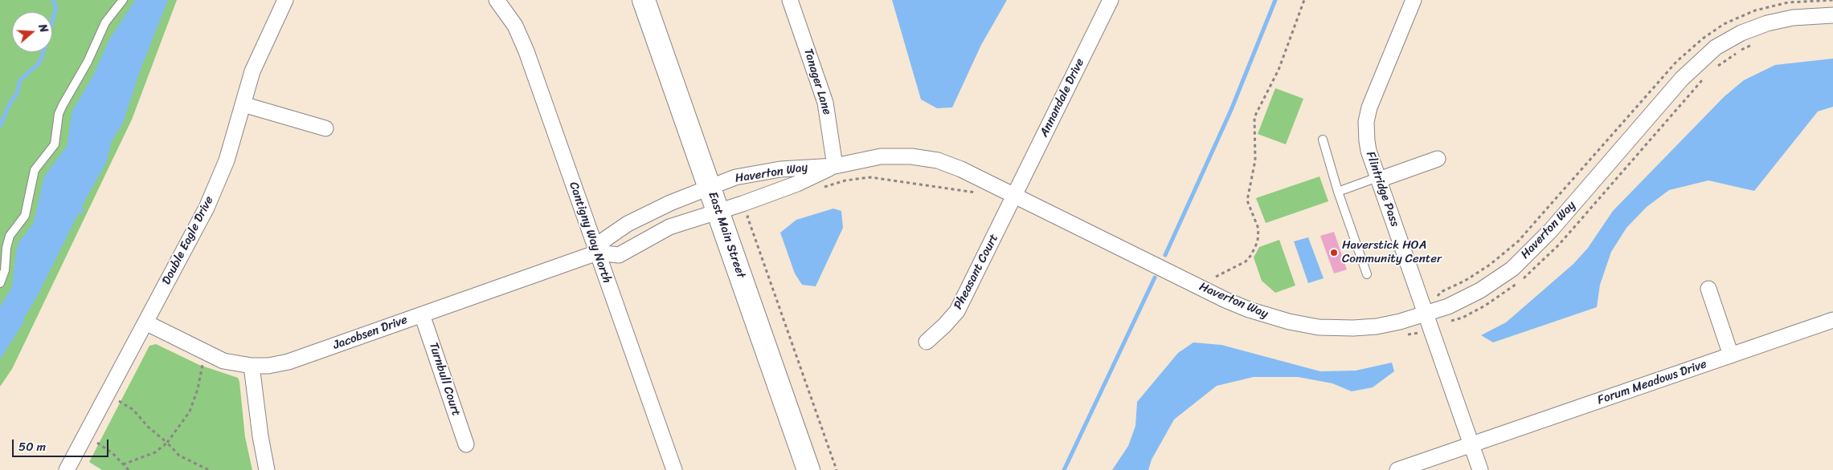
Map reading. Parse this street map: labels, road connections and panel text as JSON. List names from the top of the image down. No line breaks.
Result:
{"streets":{"main road":["East Main Street"],"street":["Tanager Lane","Annandale Drive","Haverton Way","Flintridge Pass","Cantigny Way North","Double Eagle Drive","Pheasant Court","Jacobsen Drive","Turnbull Court","Forum Meadows Drive"]},"crossings":[["Tanager Lane","Haverton Way"],["Annandale Drive","Haverton Way"],["Annandale Drive","Pheasant Court"],["Haverton Way","Flintridge Pass"],["Haverton Way","East Main Street"],["Haverton Way","Pheasant Court"],["Haverton Way","Jacobsen Drive"],["Flintridge Pass","Forum Meadows Drive"],["Cantigny Way North","Jacobsen Drive"],["East Main Street","Jacobsen Drive"],["Double Eagle Drive","Jacobsen Drive"],["Jacobsen Drive","Turnbull Court"]],"places":["Haverstick HOA Community Center"],"scale_bar":"50 m","north":"right"}
